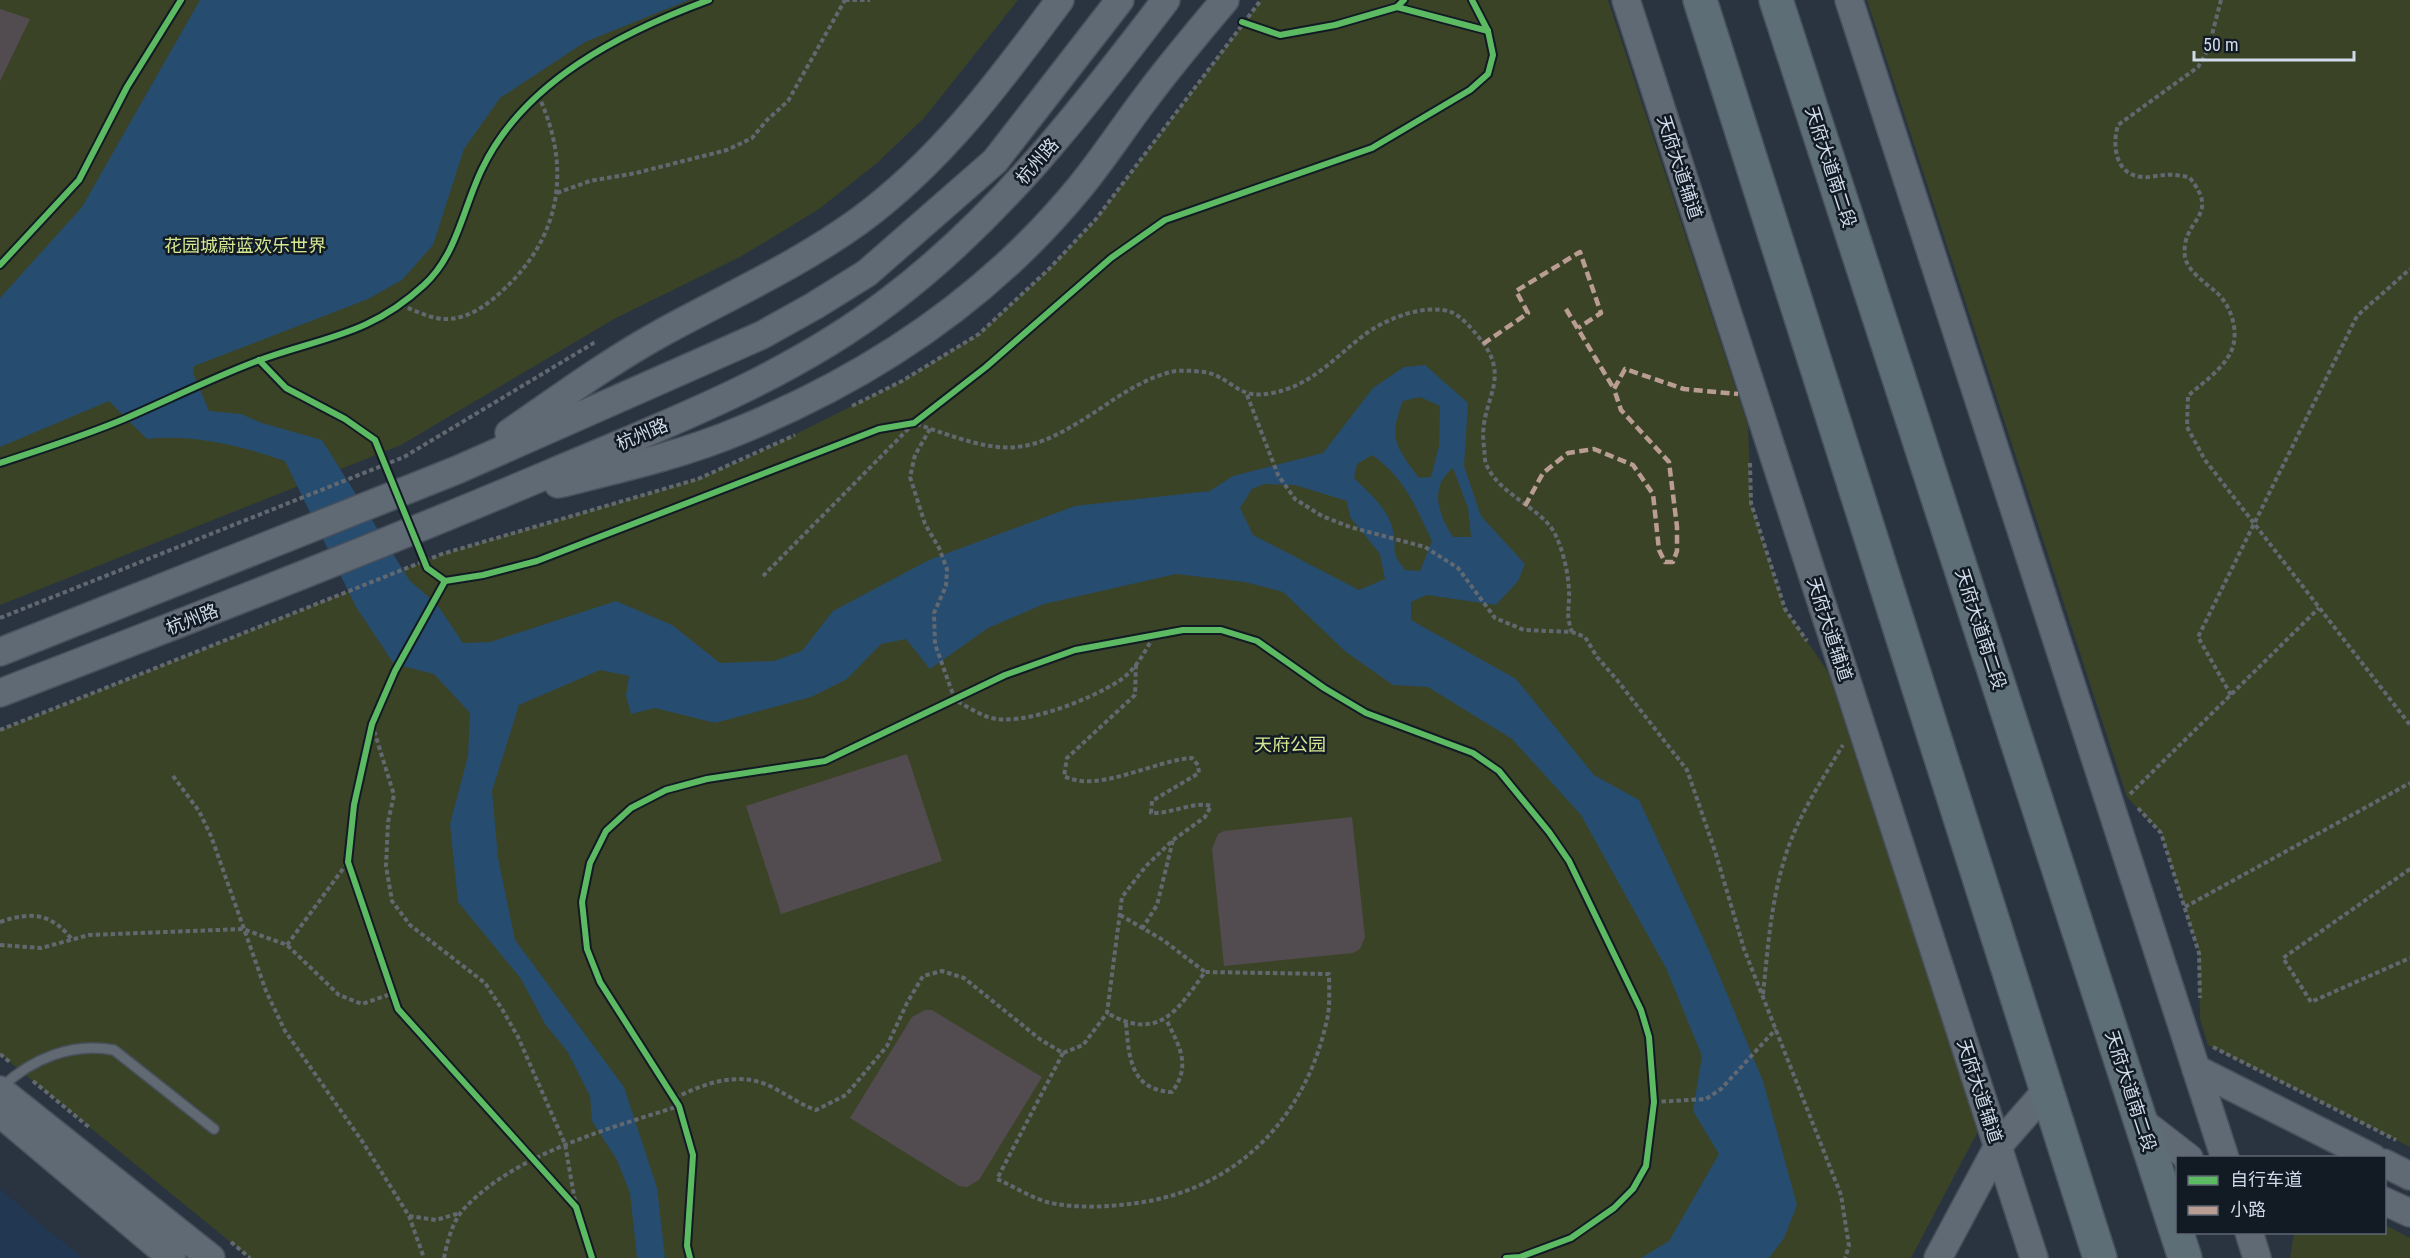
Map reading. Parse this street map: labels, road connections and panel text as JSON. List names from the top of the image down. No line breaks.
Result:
{"streets":{"highway":["天府大道南二段"],"main road":["杭州路","天府大道辅道"]},"parks":["花园城蔚蓝欢乐世界","天府公园"],"legend":["自行车道","小路"],"scale_bar":"50 m"}
